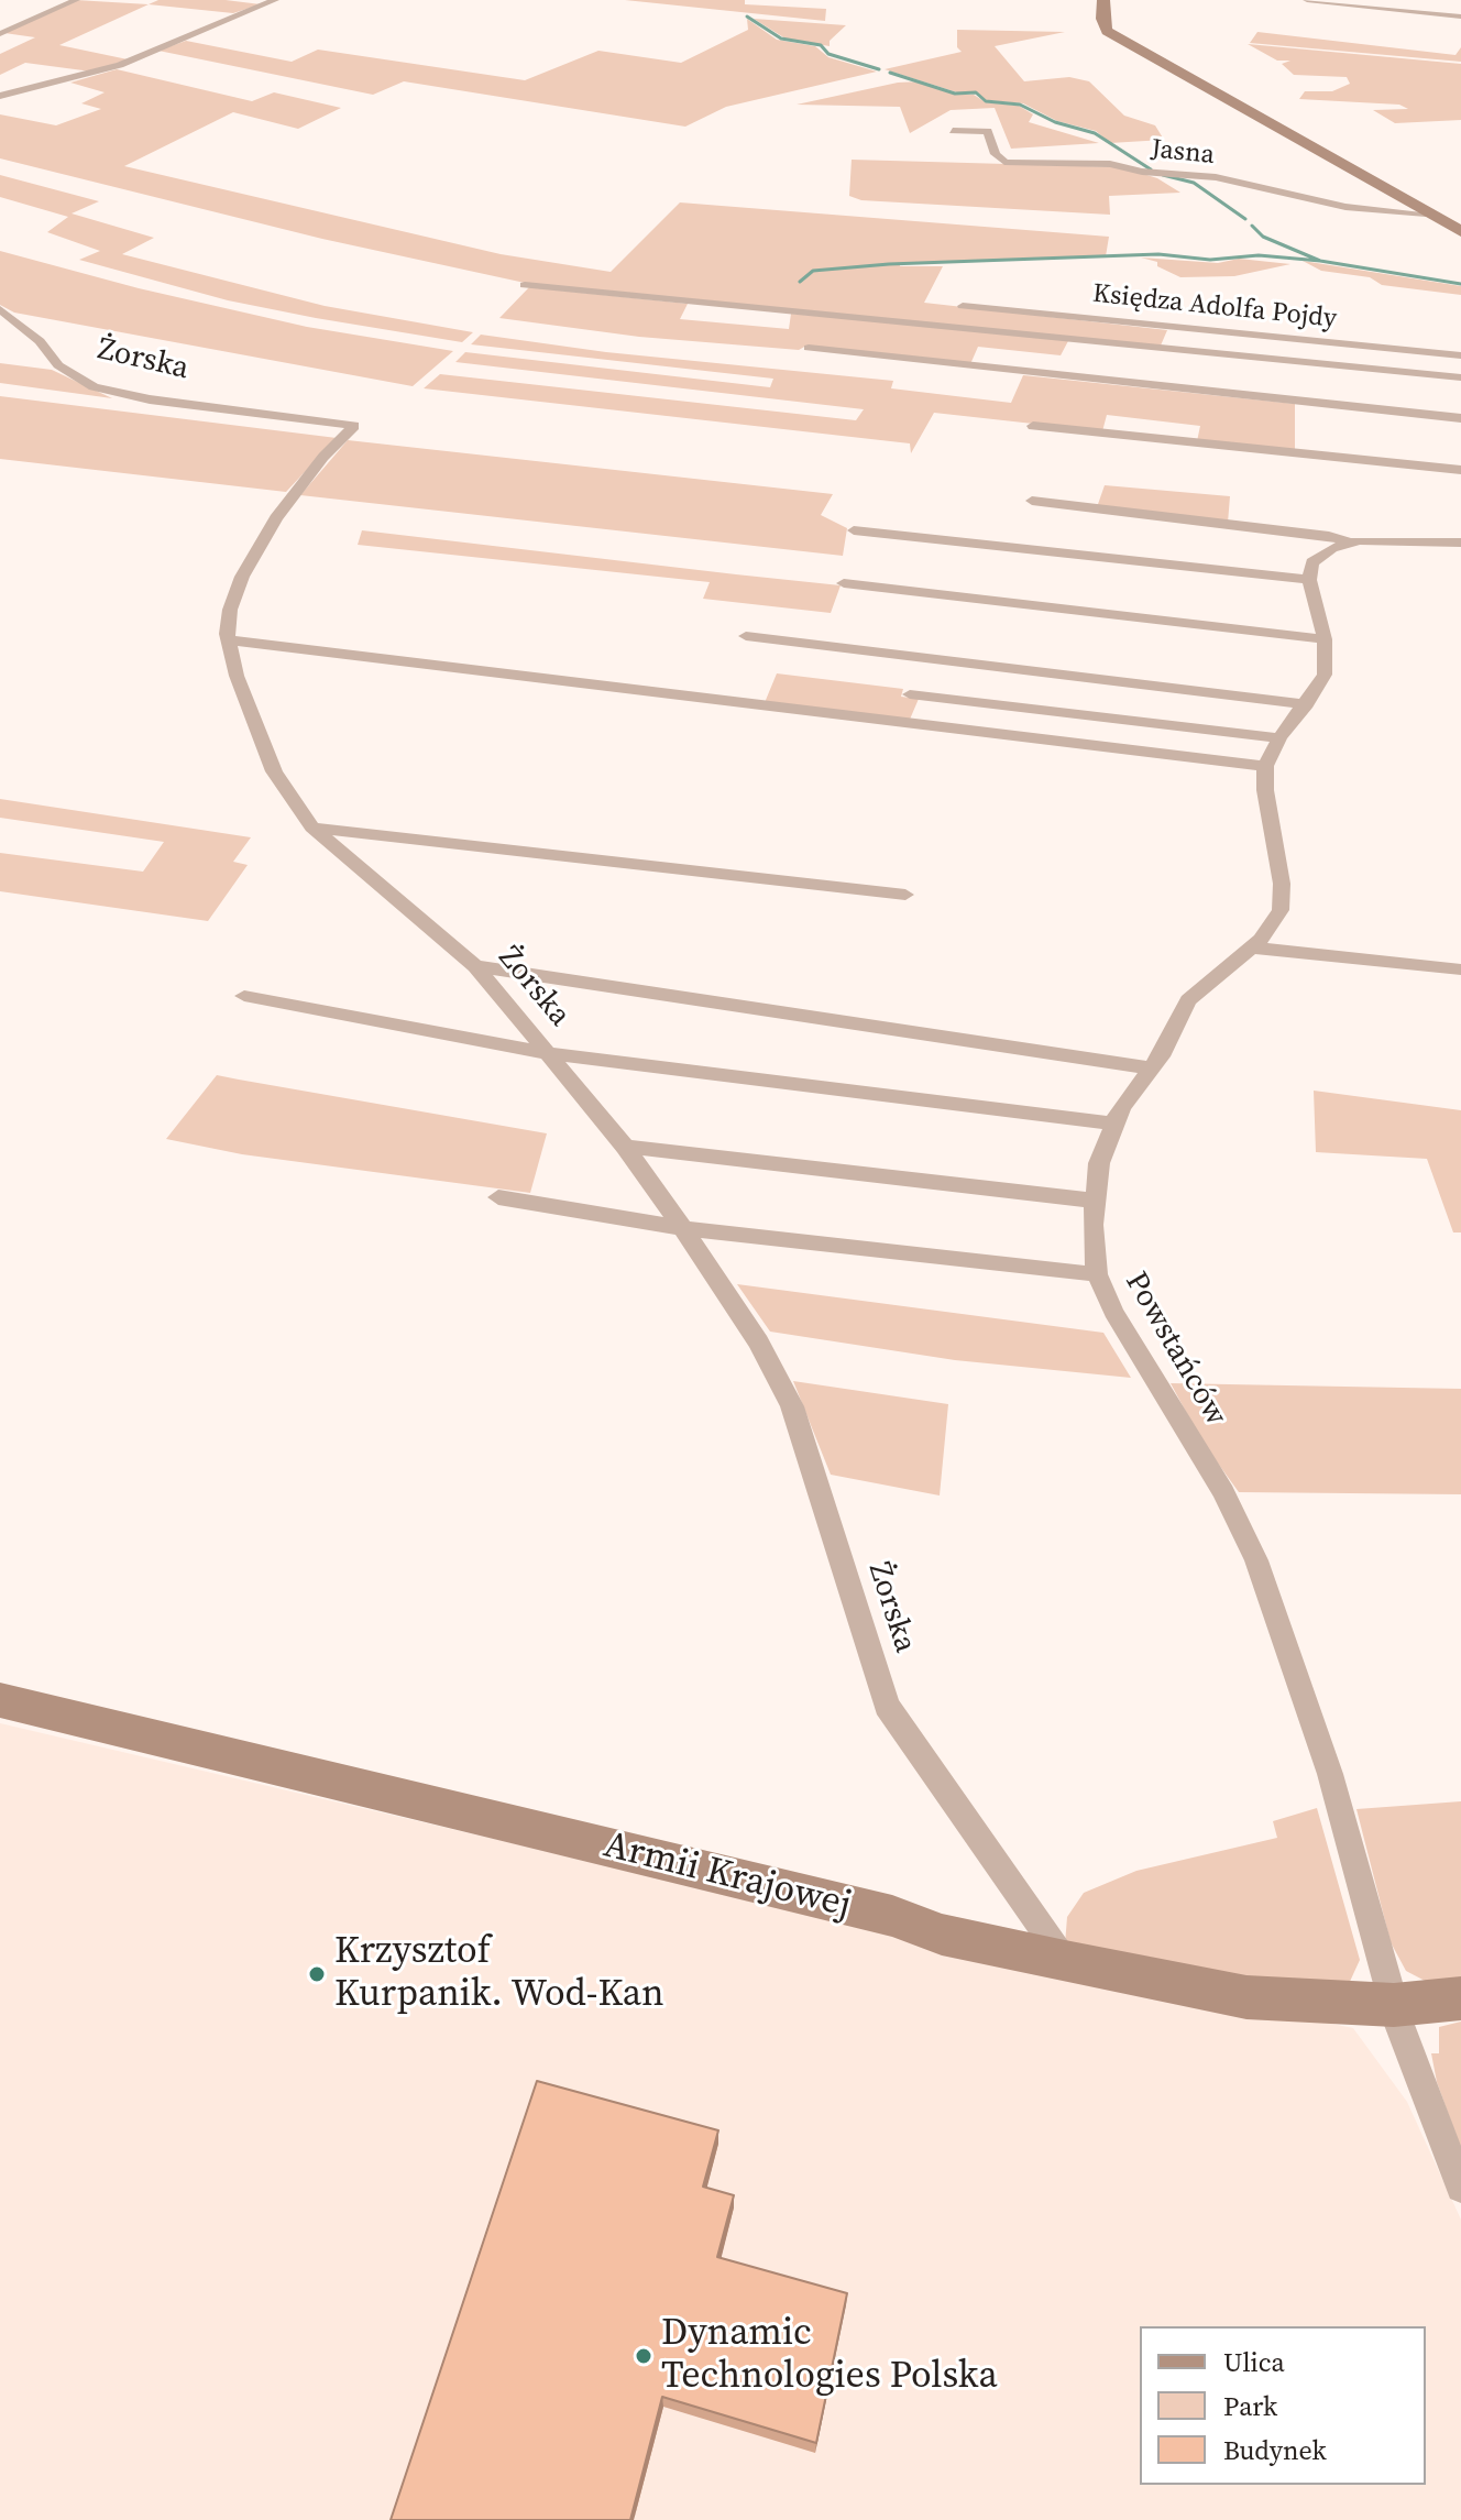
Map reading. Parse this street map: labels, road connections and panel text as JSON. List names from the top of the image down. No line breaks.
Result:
{"streets":{"street":["Jasna","Księdza Adolfa Pojdy","Żorska","Powstańców","Armii Krajowej"]},"crossings":[["Żorska","Armii Krajowej"],["Powstańców","Armii Krajowej"]],"places":["Krzysztof Kurpanik. Wod-Kan","Dynamic Technologies Polska"],"legend":["Ulica","Park","Budynek"]}
